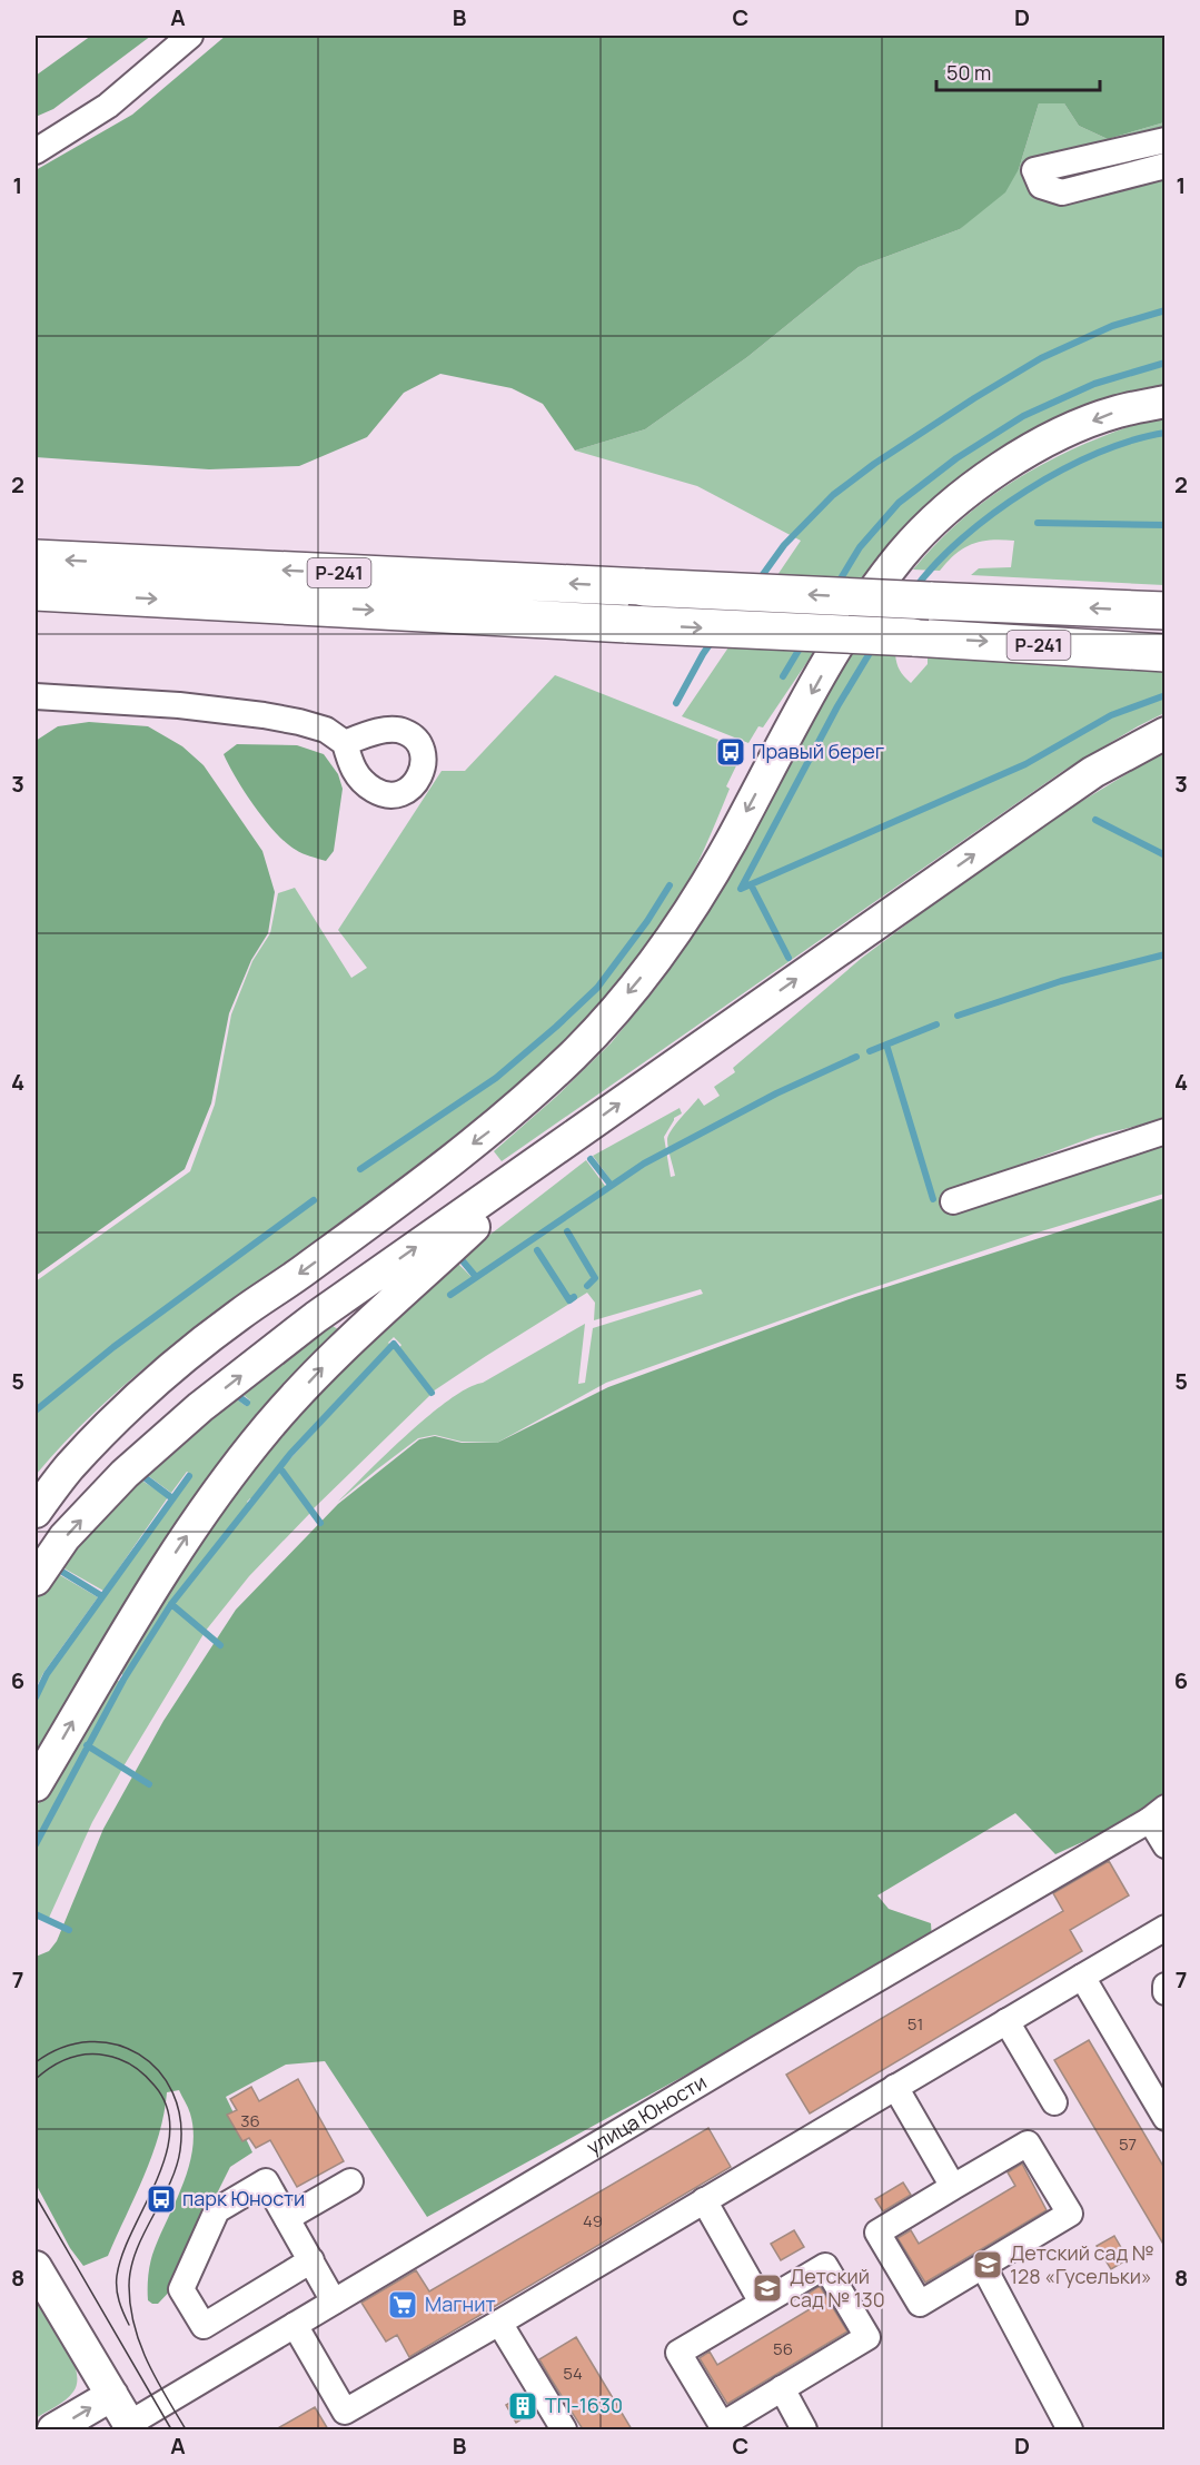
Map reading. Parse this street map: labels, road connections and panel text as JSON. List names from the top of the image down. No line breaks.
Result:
{"streets":{"highway":["Р-241"],"street":["улица Юности"]},"places":{"bus stop":["Правый берег","парк Юности"],"school or university":["Детский сад № 128 «Гусельки»","Детский сад № 130"],"supermarket":["Магнит"],"building":["ТП-1630"]},"house_numbers":["51","36","57","49","56","54"],"scale_bar":"50 m","grid":{"columns":["A","B","C","D"],"rows":["1","2","3","4","5","6","7","8"]}}
